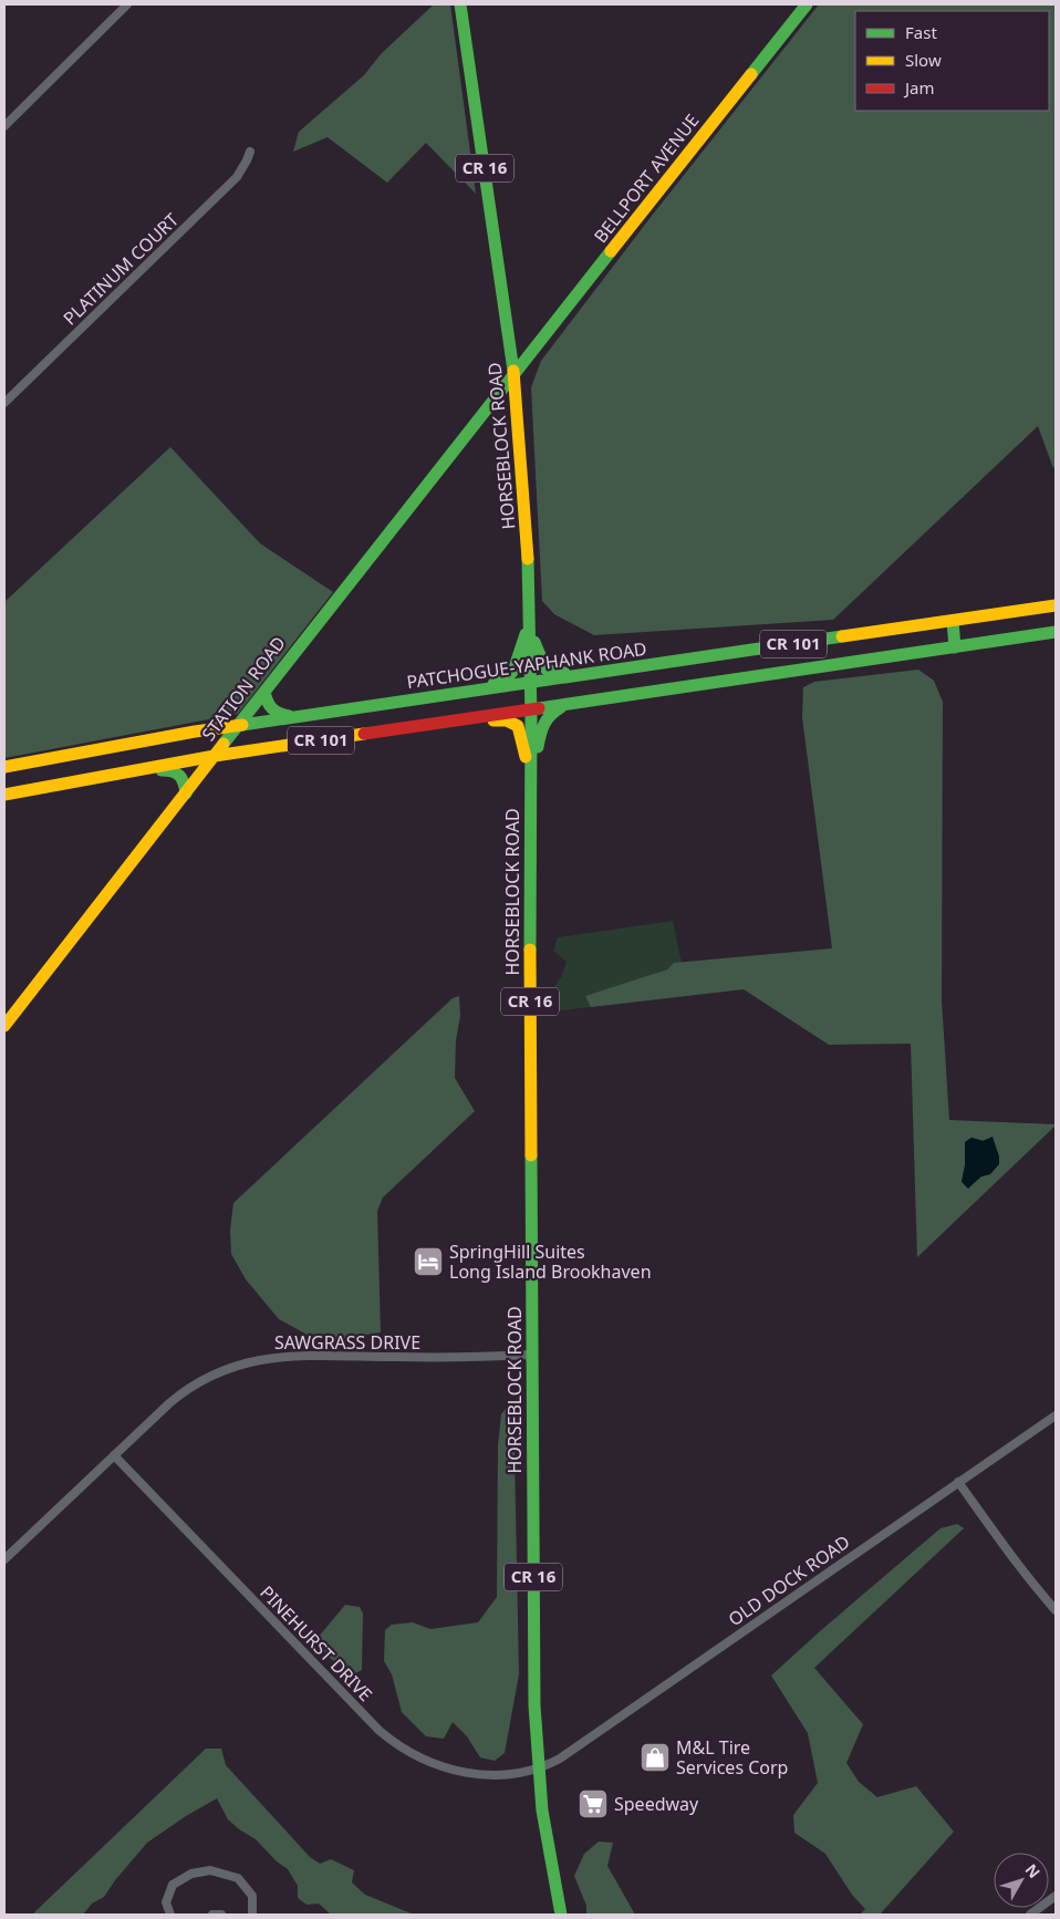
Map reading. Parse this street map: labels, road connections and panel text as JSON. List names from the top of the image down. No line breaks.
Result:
{"streets":{"main road":["CR 16","BELLPORT AVENUE","HORSEBLOCK ROAD","CR 101","PATCHOGUE-YAPHANK ROAD","STATION ROAD"],"street":["PLATINUM COURT","SAWGRASS DRIVE","OLD DOCK ROAD","PINEHURST DRIVE"]},"crossings":[["BELLPORT AVENUE","HORSEBLOCK ROAD"],["BELLPORT AVENUE","STATION ROAD"],["HORSEBLOCK ROAD","CR 101"],["HORSEBLOCK ROAD","PATCHOGUE-YAPHANK ROAD"],["HORSEBLOCK ROAD","STATION ROAD"],["HORSEBLOCK ROAD","SAWGRASS DRIVE"],["HORSEBLOCK ROAD","OLD DOCK ROAD"],["HORSEBLOCK ROAD","PINEHURST DRIVE"],["CR 101","STATION ROAD"],["PATCHOGUE-YAPHANK ROAD","STATION ROAD"],["SAWGRASS DRIVE","PINEHURST DRIVE"],["OLD DOCK ROAD","PINEHURST DRIVE"]],"places":{"hotel":["SpringHill Suites Long Island Brookhaven"],"shop":["M&L Tire Services Corp"],"supermarket":["Speedway"]},"legend":["Fast","Slow","Jam"],"north":"top right"}
